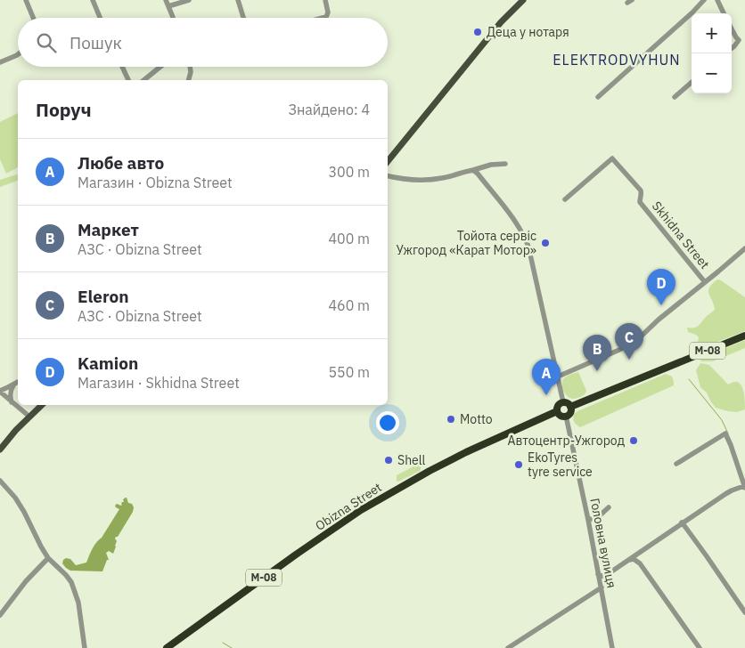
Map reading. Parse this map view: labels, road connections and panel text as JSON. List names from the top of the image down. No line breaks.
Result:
{"streets":{"highway":["М-08","Obizna Street"],"street":["Skhidna Street","Головна вулиця"]},"crossings":[["М-08","Obizna Street"],["М-08","Головна вулиця"],["Obizna Street","Головна вулиця"]],"districts":["ELEKTRODVYHUN"],"places":["Деца у нотаря","Тойота сервіс Ужгород «Карат Мотор»","Motto","Автоцентр-Ужгород","Shell","EkoTyres tyre service"],"page":{"map_buttons":["+","−"],"search":"Пошук","heading":["Поруч","Знайдено: 4"],"list":[{"mark":"A","name":"Любе авто","note":"Магазин · Obizna Street","value":"300 m"},{"mark":"B","name":"Маркет","note":"АЗС · Obizna Street","value":"400 m"},{"mark":"C","name":"Eleron","note":"АЗС · Obizna Street","value":"460 m"},{"mark":"D","name":"Kamion","note":"Магазин · Skhidna Street","value":"550 m"}],"pins":["D","C","B","A"]}}
